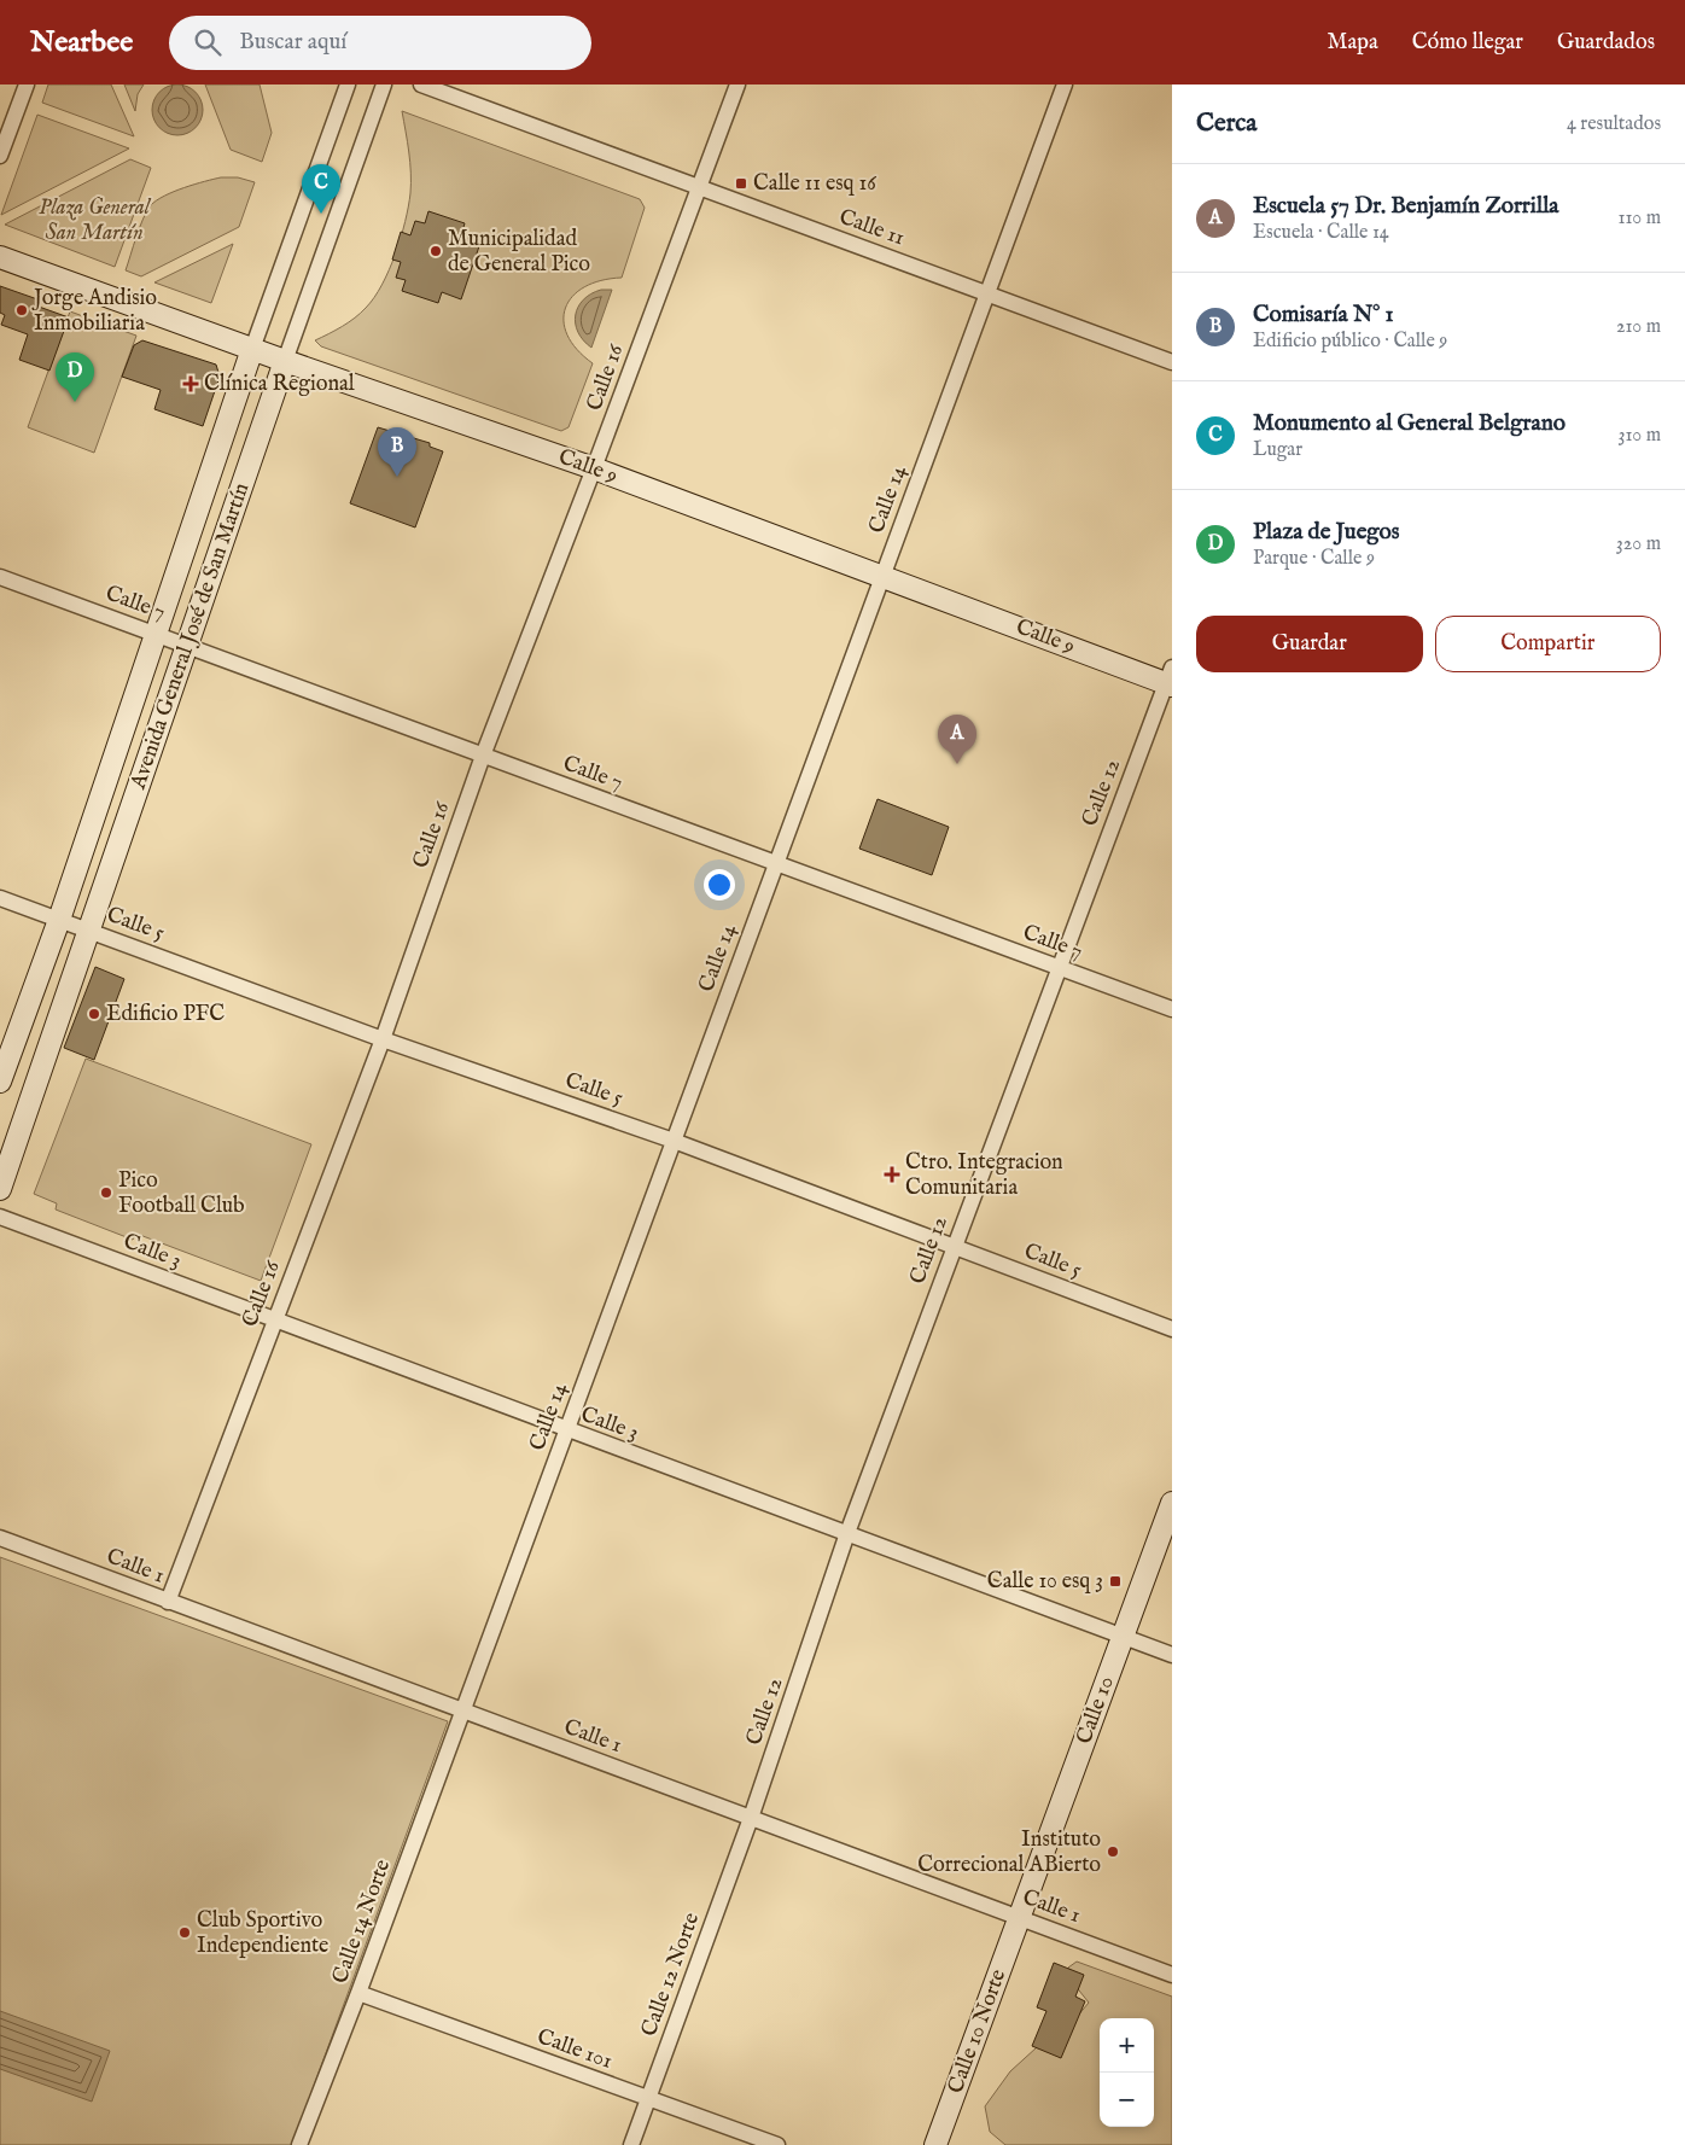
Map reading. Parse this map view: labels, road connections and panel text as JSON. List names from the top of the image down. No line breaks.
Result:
{"streets":{"main road":["Calle 9","Avenida General José de San Martín","Calle 10","Calle 10 Norte"],"street":["Calle 11","Calle 16","Calle 14","Calle 7","Calle 12","Calle 5","Calle 3","Calle 1","Calle 14 Norte","Calle 12 Norte","Calle 101"]},"crossings":[["Calle 11","Calle 16"],["Calle 11","Calle 14"],["Calle 16","Calle 9"],["Calle 16","Calle 7"],["Calle 16","Calle 5"],["Calle 16","Calle 3"],["Calle 16","Calle 1"],["Calle 9","Calle 14"],["Calle 9","Avenida General José de San Martín"],["Calle 9","Calle 12"],["Calle 14","Calle 7"],["Calle 14","Calle 5"],["Calle 14","Calle 3"],["Calle 14","Calle 1"],["Calle 14","Calle 14 Norte"],["Calle 7","Avenida General José de San Martín"],["Calle 7","Calle 12"],["Avenida General José de San Martín","Calle 5"],["Calle 12","Calle 5"],["Calle 12","Calle 3"],["Calle 12","Calle 1"],["Calle 12","Calle 12 Norte"],["Calle 3","Calle 10"],["Calle 1","Calle 10"],["Calle 1","Calle 14 Norte"],["Calle 1","Calle 12 Norte"],["Calle 1","Calle 10 Norte"],["Calle 10","Calle 10 Norte"],["Calle 14 Norte","Calle 101"],["Calle 12 Norte","Calle 101"]],"parks":["Plaza General San Martín"],"places":{"transit":["Calle 11 esq 16","Calle 10 esq 3"],"other":["Municipalidad de General Pico","Jorge Andisio Inmobiliaria","Edificio PFC","Pico Football Club","Instituto Correcional ABierto","Club Sportivo Independiente"],"health":["Clínica Regional","Ctro. Integracion Comunitaria"]},"page":{"header":"Nearbee","search":"Buscar aquí","nav":["Mapa","Cómo llegar","Guardados"],"heading":["Cerca","4 resultados"],"list":[{"mark":"A","name":"Escuela 57 Dr. Benjamín Zorrilla","note":"Escuela · Calle 14","value":"110 m"},{"mark":"B","name":"Comisaría N° 1","note":"Edificio público · Calle 9","value":"210 m"},{"mark":"C","name":"Monumento al General Belgrano","note":"Lugar","value":"310 m"},{"mark":"D","name":"Plaza de Juegos","note":"Parque · Calle 9","value":"320 m"}],"pins":["C","D","B","A"],"buttons":["Guardar","Compartir"],"map_buttons":["+","−"]}}
